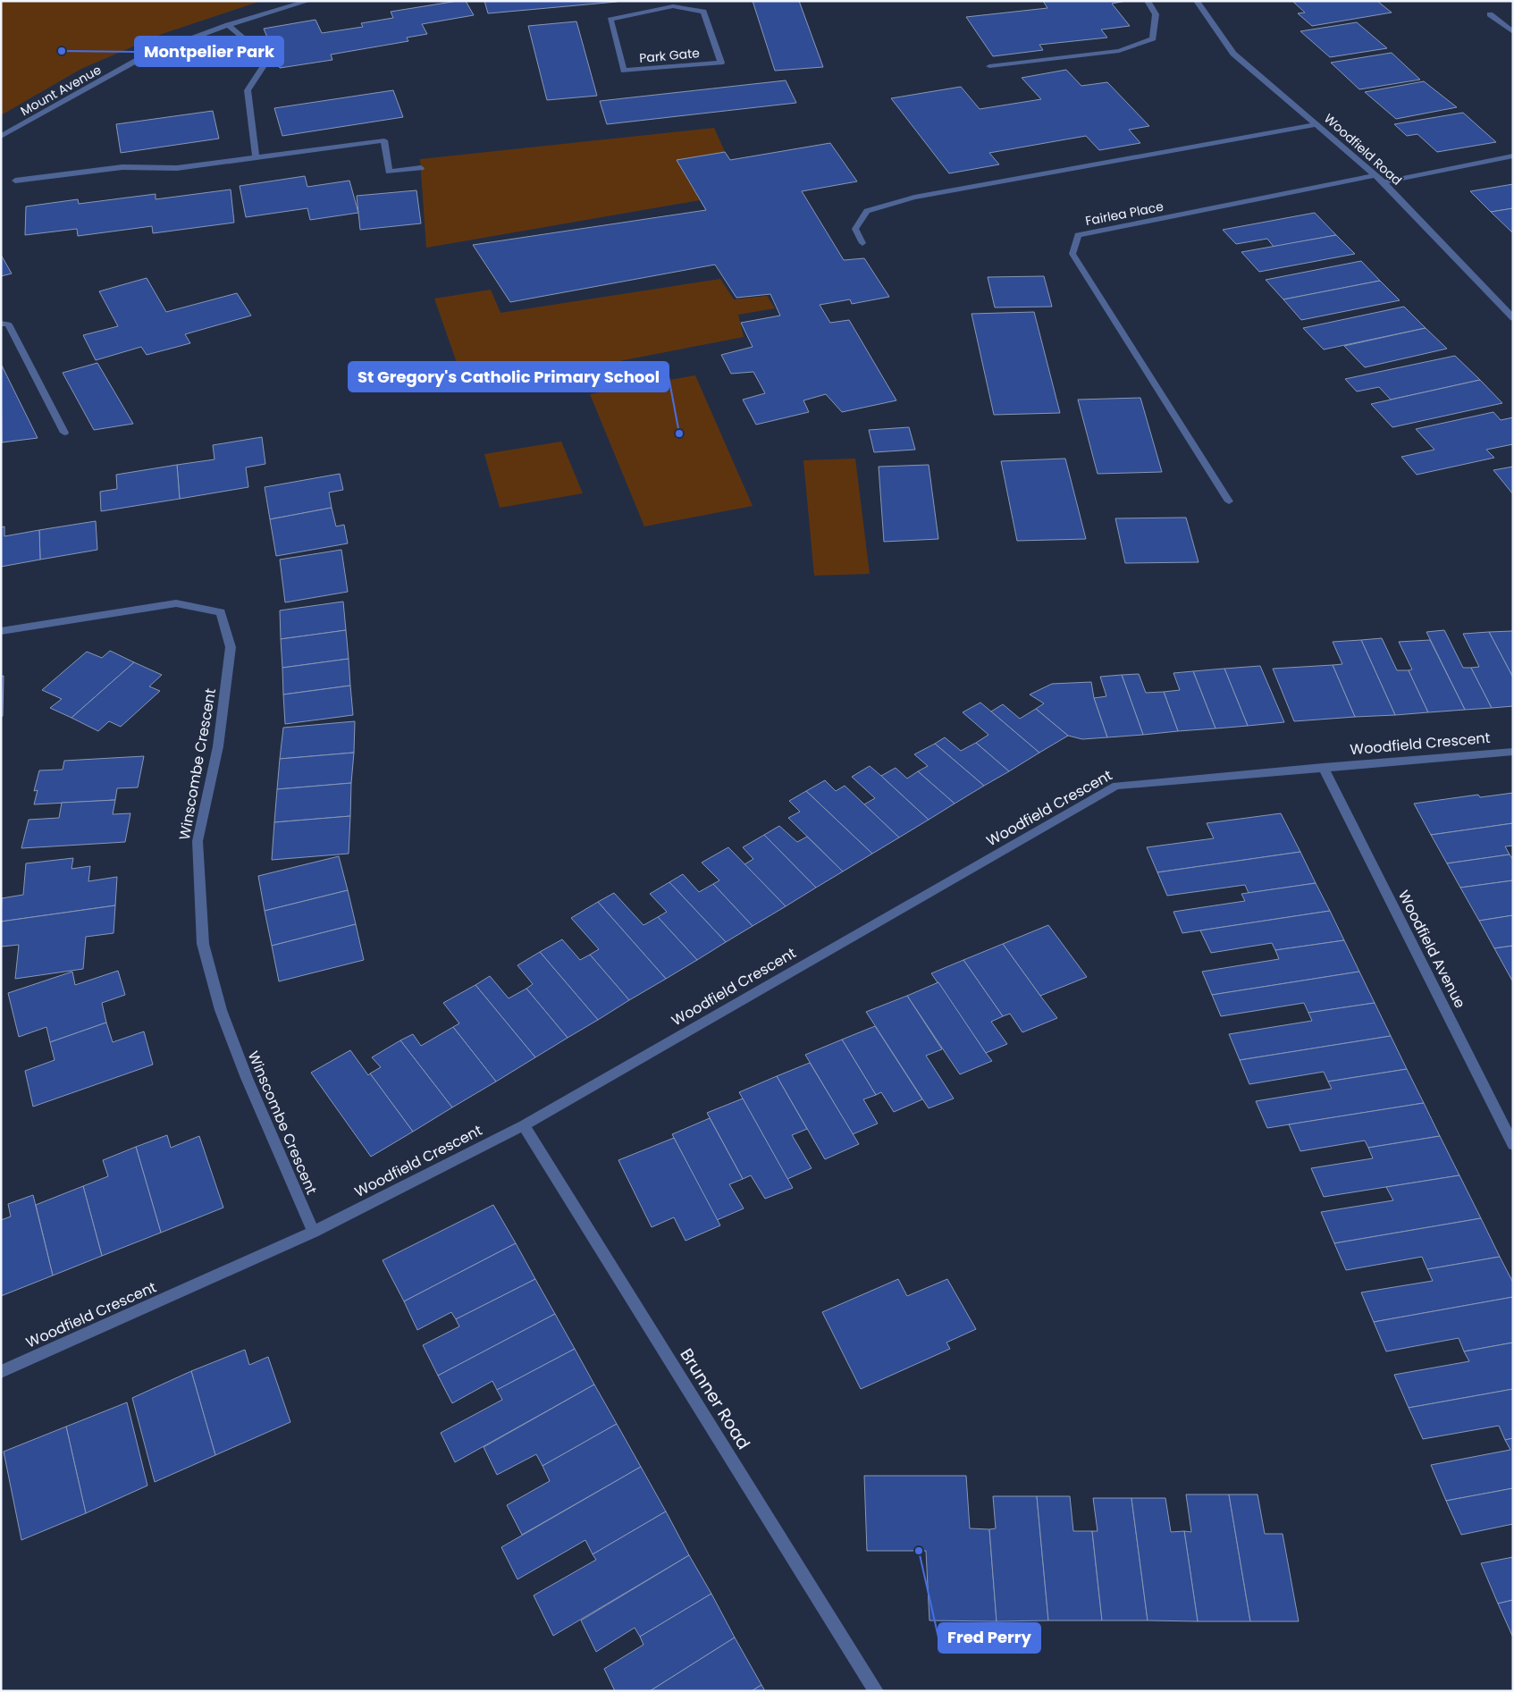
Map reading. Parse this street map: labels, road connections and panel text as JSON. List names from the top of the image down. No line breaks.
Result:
{"streets":{"street":["Park Gate","Mount Avenue","Woodfield Road","Fairlea Place","Woodfield Crescent","Winscombe Crescent","Woodfield Avenue","Brunner Road"]},"crossings":[["Woodfield Road","Fairlea Place"],["Woodfield Crescent","Winscombe Crescent"],["Woodfield Crescent","Woodfield Avenue"],["Woodfield Crescent","Brunner Road"]],"places":["Montpelier Park","St Gregory's Catholic Primary School","Fred Perry"]}
